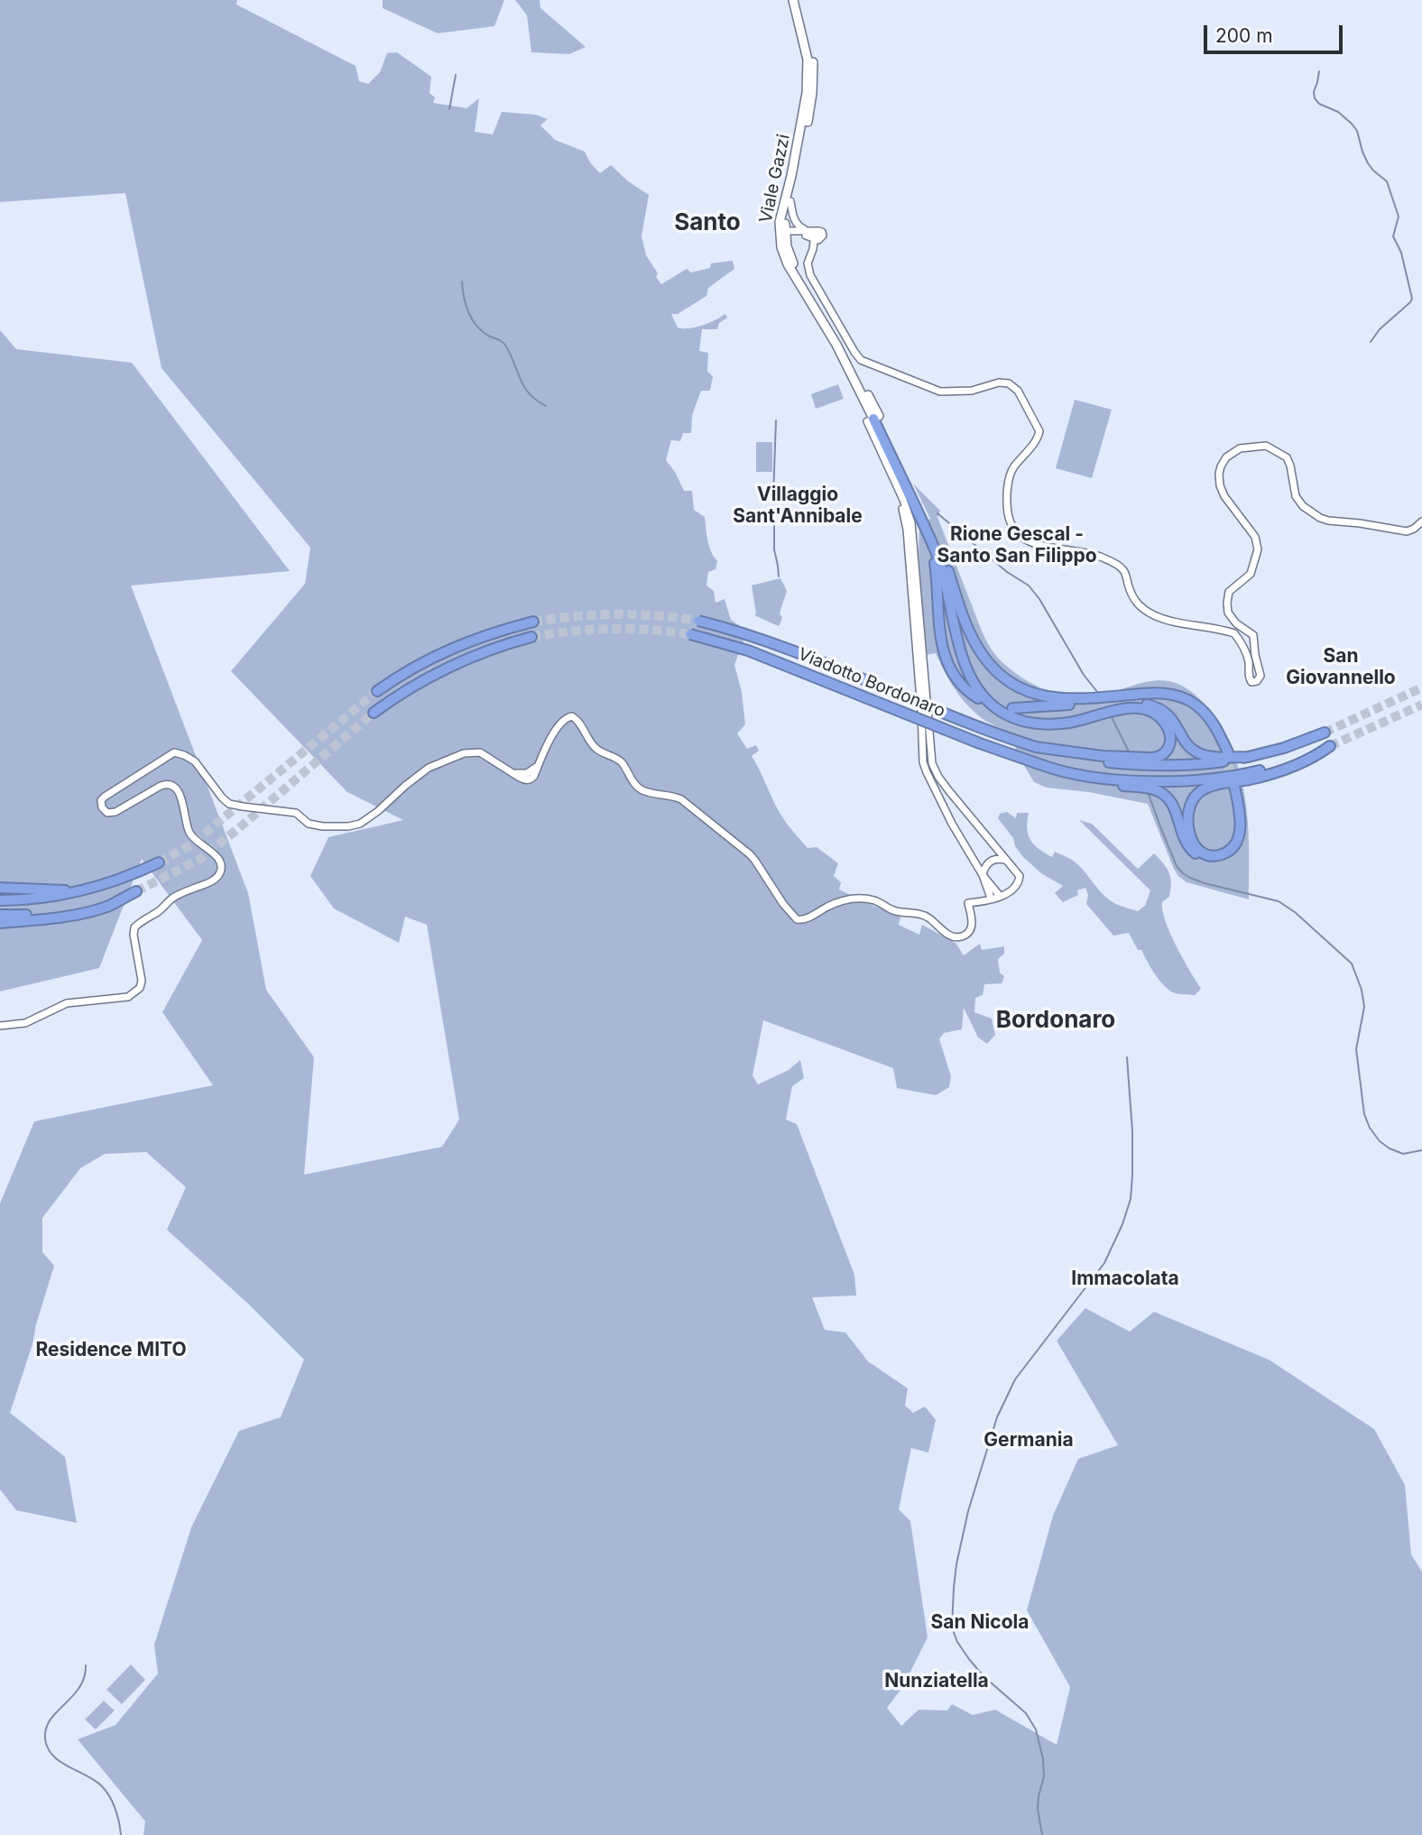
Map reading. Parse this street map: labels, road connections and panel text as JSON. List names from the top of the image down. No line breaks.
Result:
{"streets":{"highway":["Viadotto Bordonaro"],"main road":["Viale Gazzi"]},"districts":["Santo","Villaggio Sant'Annibale","Rione Gescal - Santo San Filippo","San Giovannello","Bordonaro","Immacolata","Residence MITO","Germania","San Nicola","Nunziatella"],"scale_bar":"200 m"}
